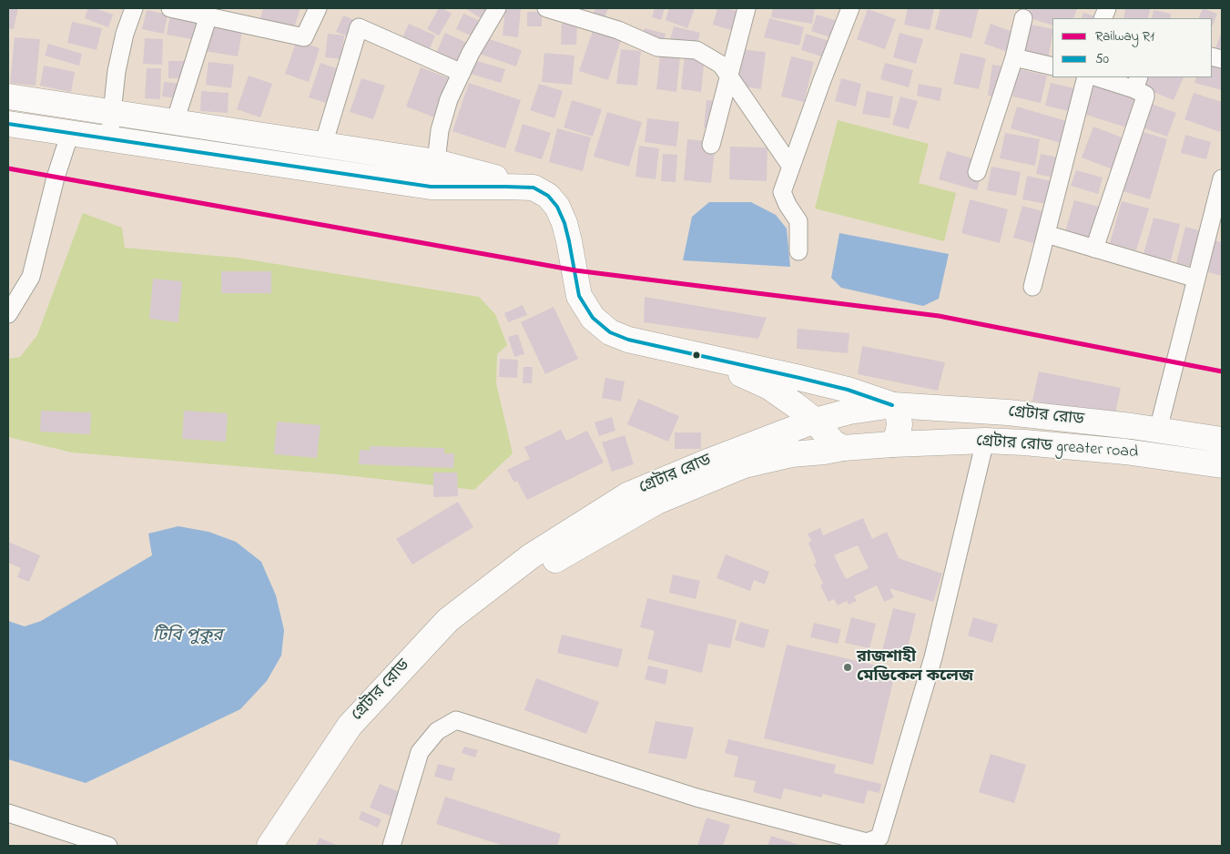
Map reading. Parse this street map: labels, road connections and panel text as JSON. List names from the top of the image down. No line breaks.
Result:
{"streets":{"main road":["গ্রেটার রোড","গ্রেটার রোড greater road"]},"crossings":[["গ্রেটার রোড","গ্রেটার রোড greater road"]],"water":["টিবি পুকুর"],"places":["রাজশাহী মেডিকেল কলেজ"],"lines":["transit line 50","rail line R1"],"legend":["Railway R1","50"]}
